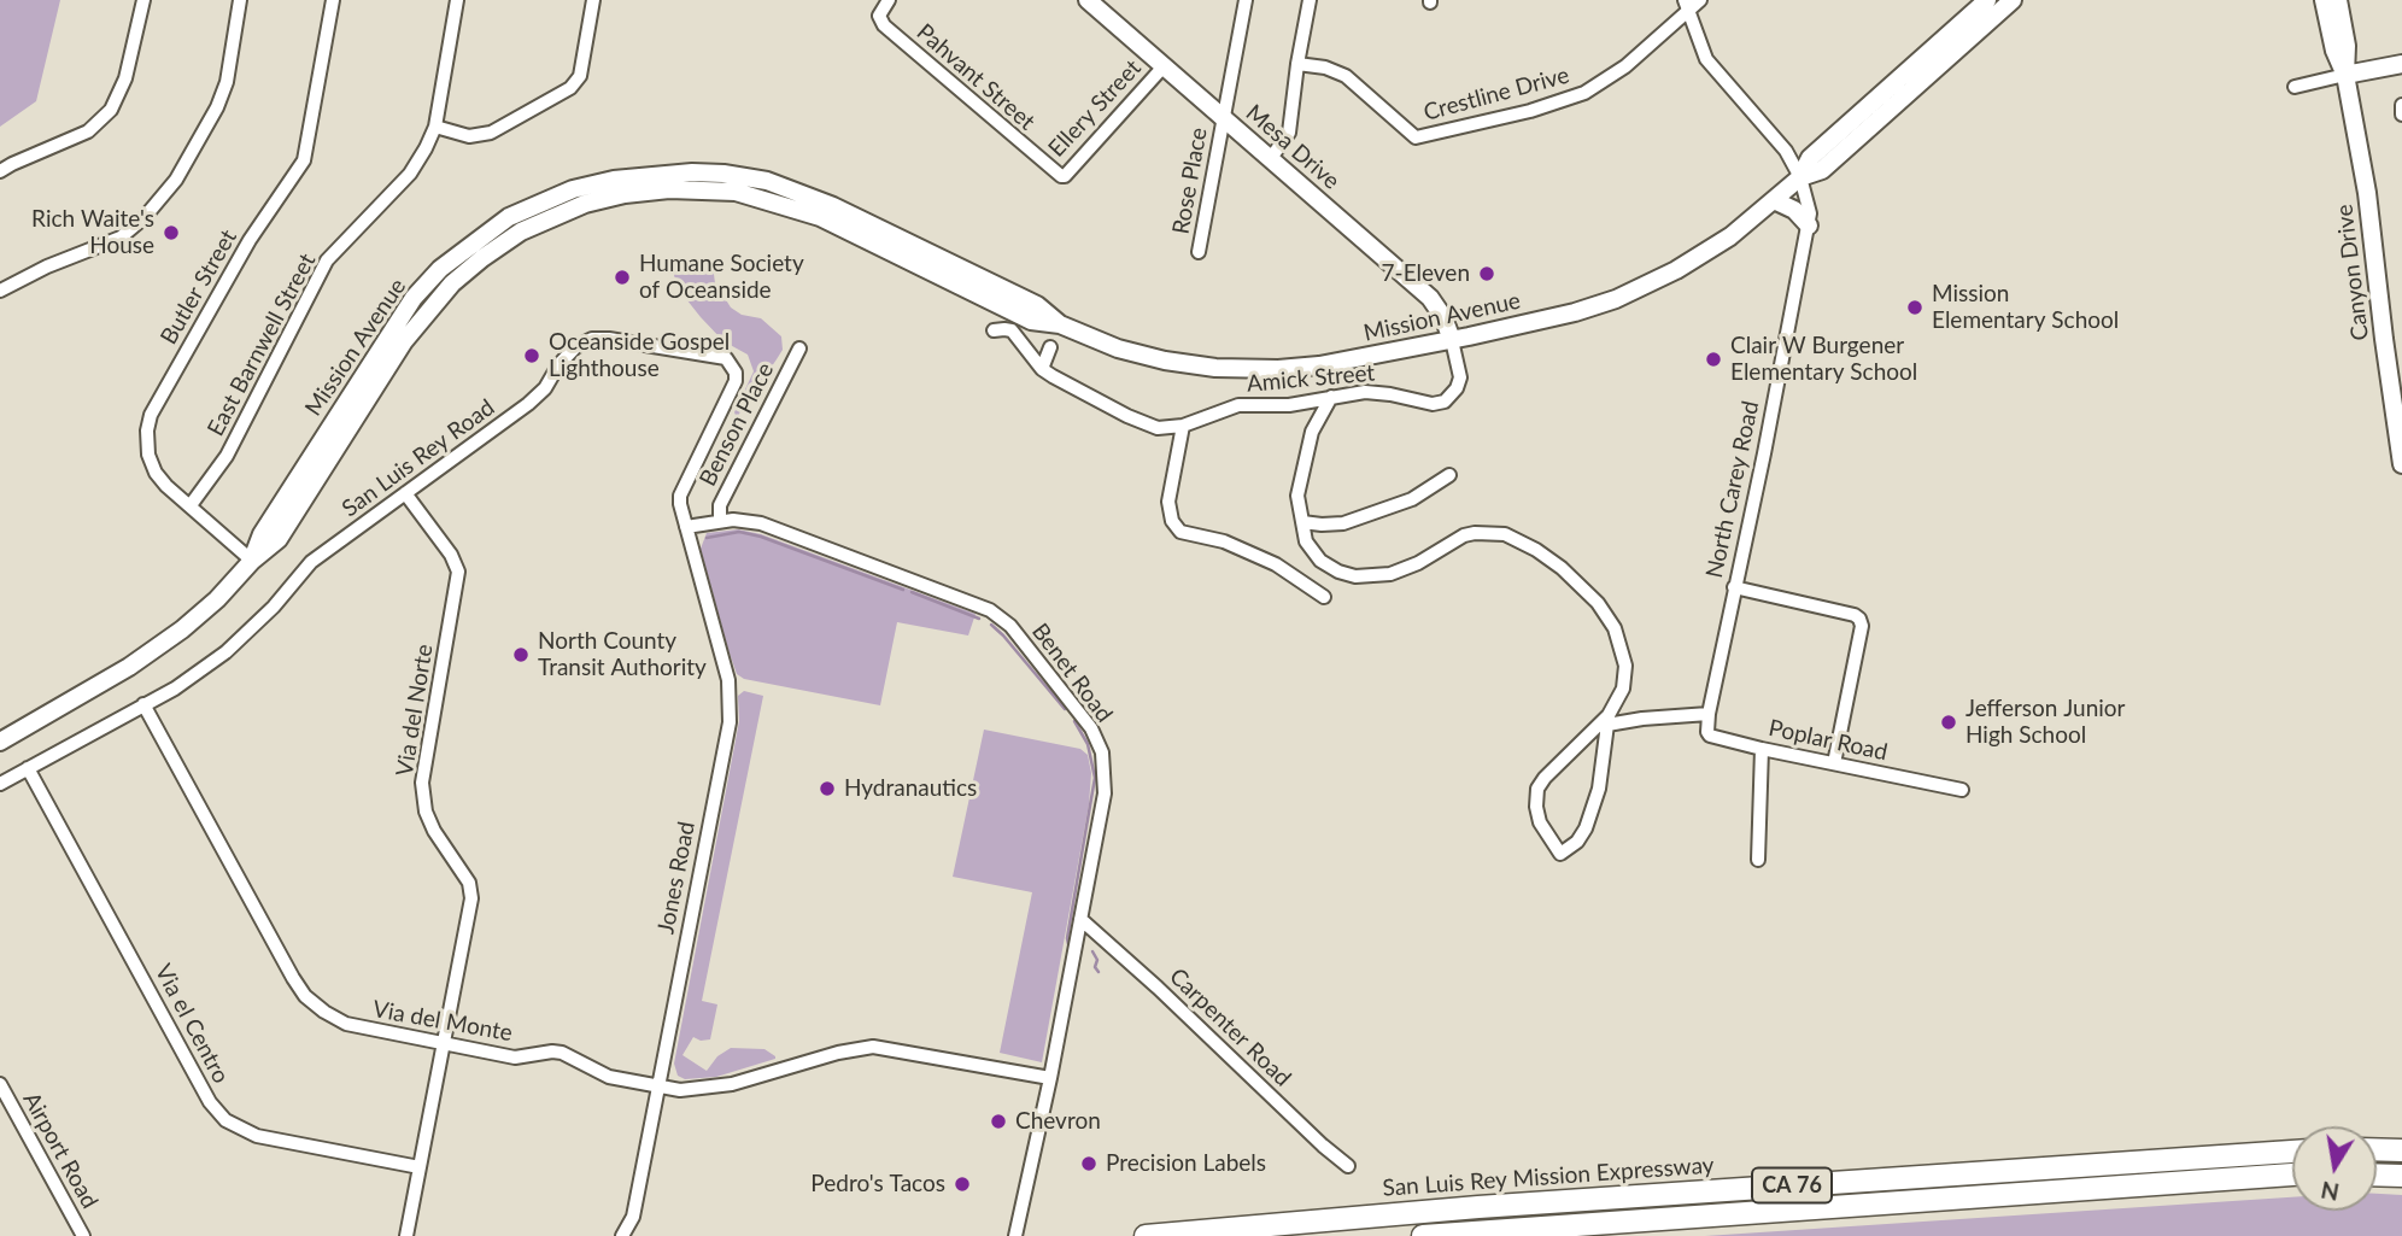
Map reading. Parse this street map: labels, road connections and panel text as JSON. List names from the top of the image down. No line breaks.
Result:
{"streets":{"highway":["San Luis Rey Mission Expressway","CA 76"],"main road":["Mesa Drive","Canyon Drive","Mission Avenue"],"street":["Pahvant Street","Crestline Drive","Ellery Street","Rose Place","Butler Street","East Barnwell Street","Amick Street","Benson Place","San Luis Rey Road","North Carey Road","Benet Road","Via del Norte","Poplar Road","Jones Road","Via del Monte","Via el Centro","Carpenter Road","Airport Road"]},"crossings":[["Pahvant Street","Ellery Street"],["Crestline Drive","North Carey Road"],["Ellery Street","Mesa Drive"],["Mesa Drive","Rose Place"],["Mesa Drive","Mission Avenue"],["Mesa Drive","Amick Street"],["Butler Street","Mission Avenue"],["Butler Street","East Barnwell Street"],["Mission Avenue","Amick Street"],["Mission Avenue","North Carey Road"],["Benson Place","Benet Road"],["San Luis Rey Road","Benet Road"],["San Luis Rey Road","Via del Norte"],["San Luis Rey Road","Jones Road"],["San Luis Rey Road","Via del Monte"],["San Luis Rey Road","Via el Centro"],["North Carey Road","Poplar Road"],["Benet Road","Jones Road"],["Benet Road","Via del Monte"],["Benet Road","Carpenter Road"],["Via del Norte","Via del Monte"],["Via del Norte","Via el Centro"],["Jones Road","Via del Monte"]],"places":["Rich Waite's House","7-Eleven","Humane Society of Oceanside","Mission Elementary School","Oceanside Gospel Lighthouse","Clair W Burgener Elementary School","North County Transit Authority","Jefferson Junior High School","Hydranautics","Chevron","Precision Labels","Pedro's Tacos"],"north":"bottom"}
